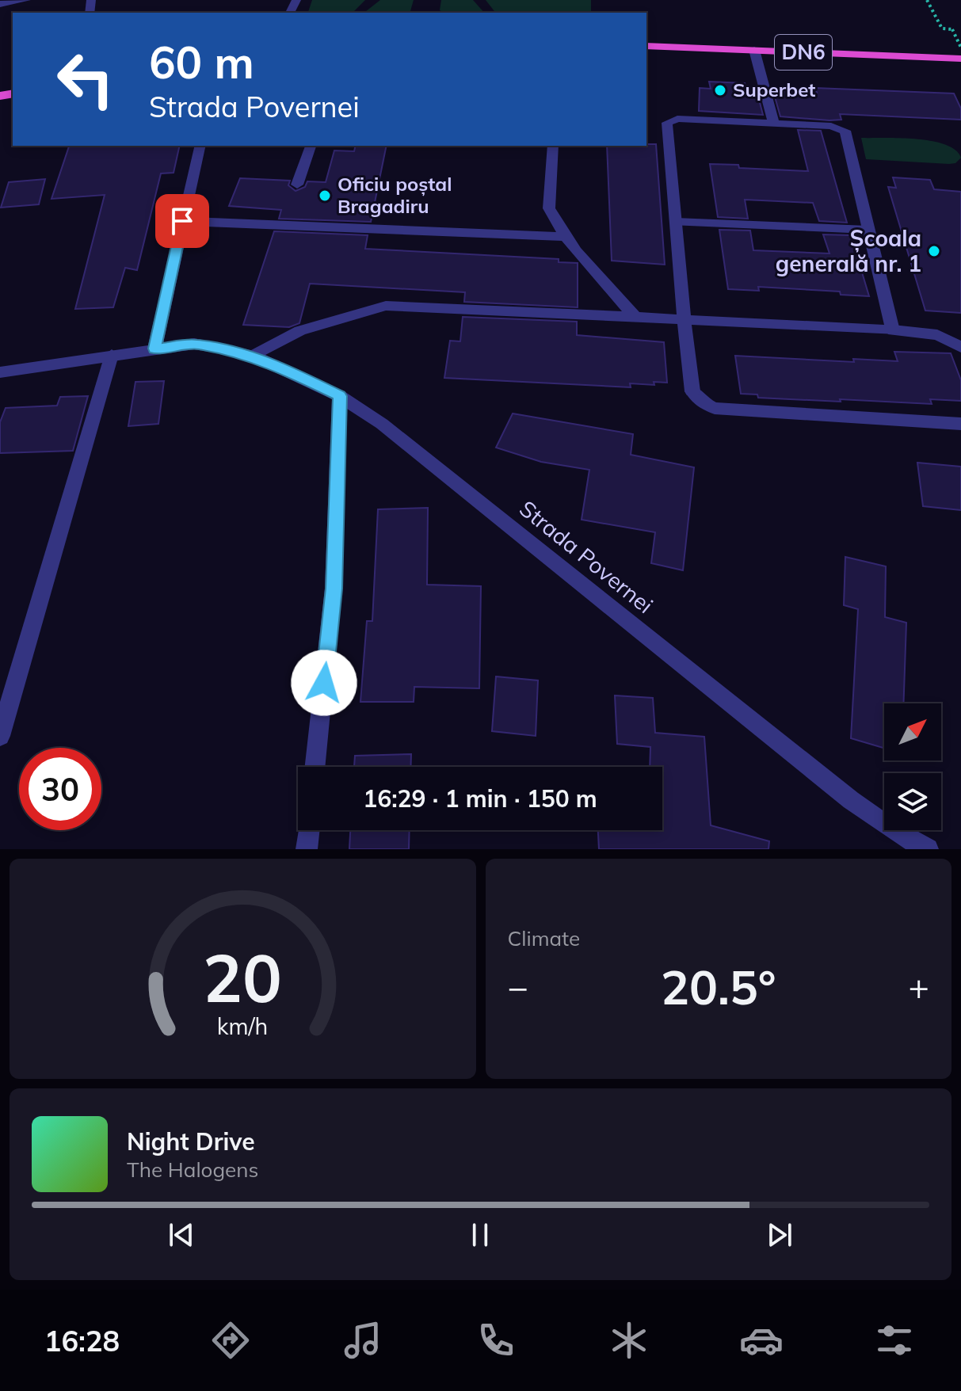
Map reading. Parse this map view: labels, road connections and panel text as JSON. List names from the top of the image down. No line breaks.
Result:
{"streets":{"highway":["DN6"],"street":["Strada Povernei"]},"places":["Superbet","Oficiu poștal Bragadiru","Școala generală nr. 1"],"north":"top right","page":{"turn":["60 m","Strada Povernei"],"limit":"30","trip":"16:29 · 1 min · 150 m","tile":"Climate","heat":["−","20.5°","+"],"song":["Night Drive","The Halogens"],"tabs":"16:28","gauge":["20","km/h"]}}
